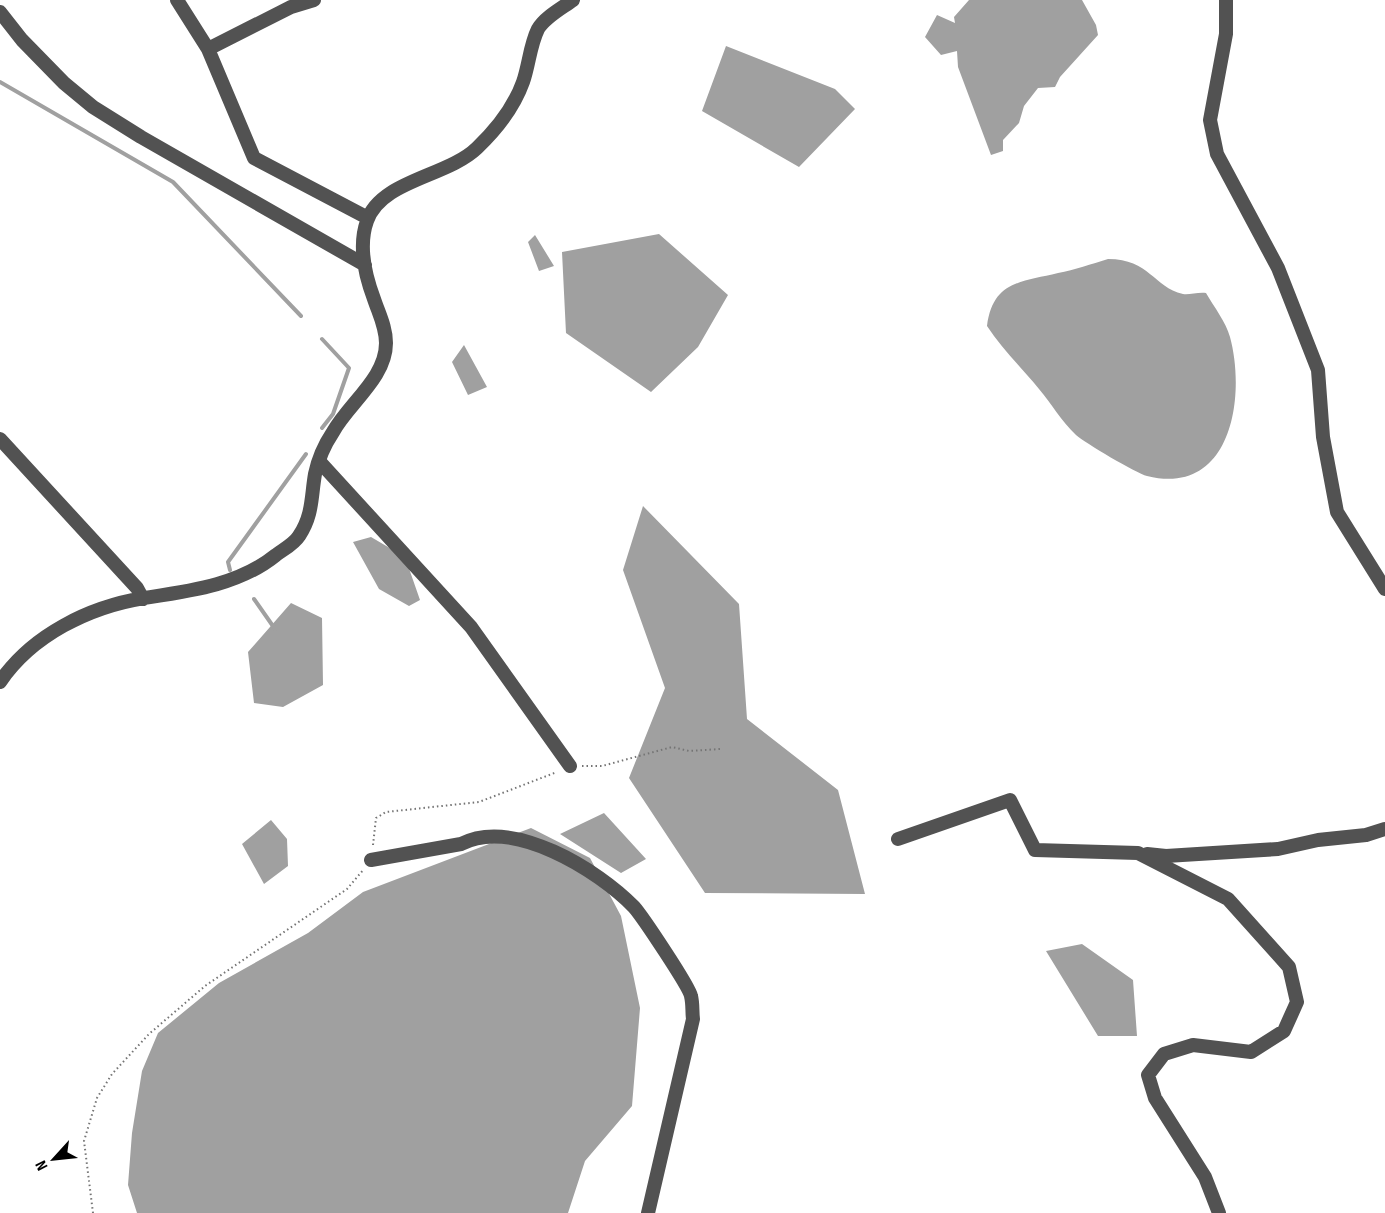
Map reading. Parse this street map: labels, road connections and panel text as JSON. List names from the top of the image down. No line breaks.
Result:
{"north":"bottom left"}
